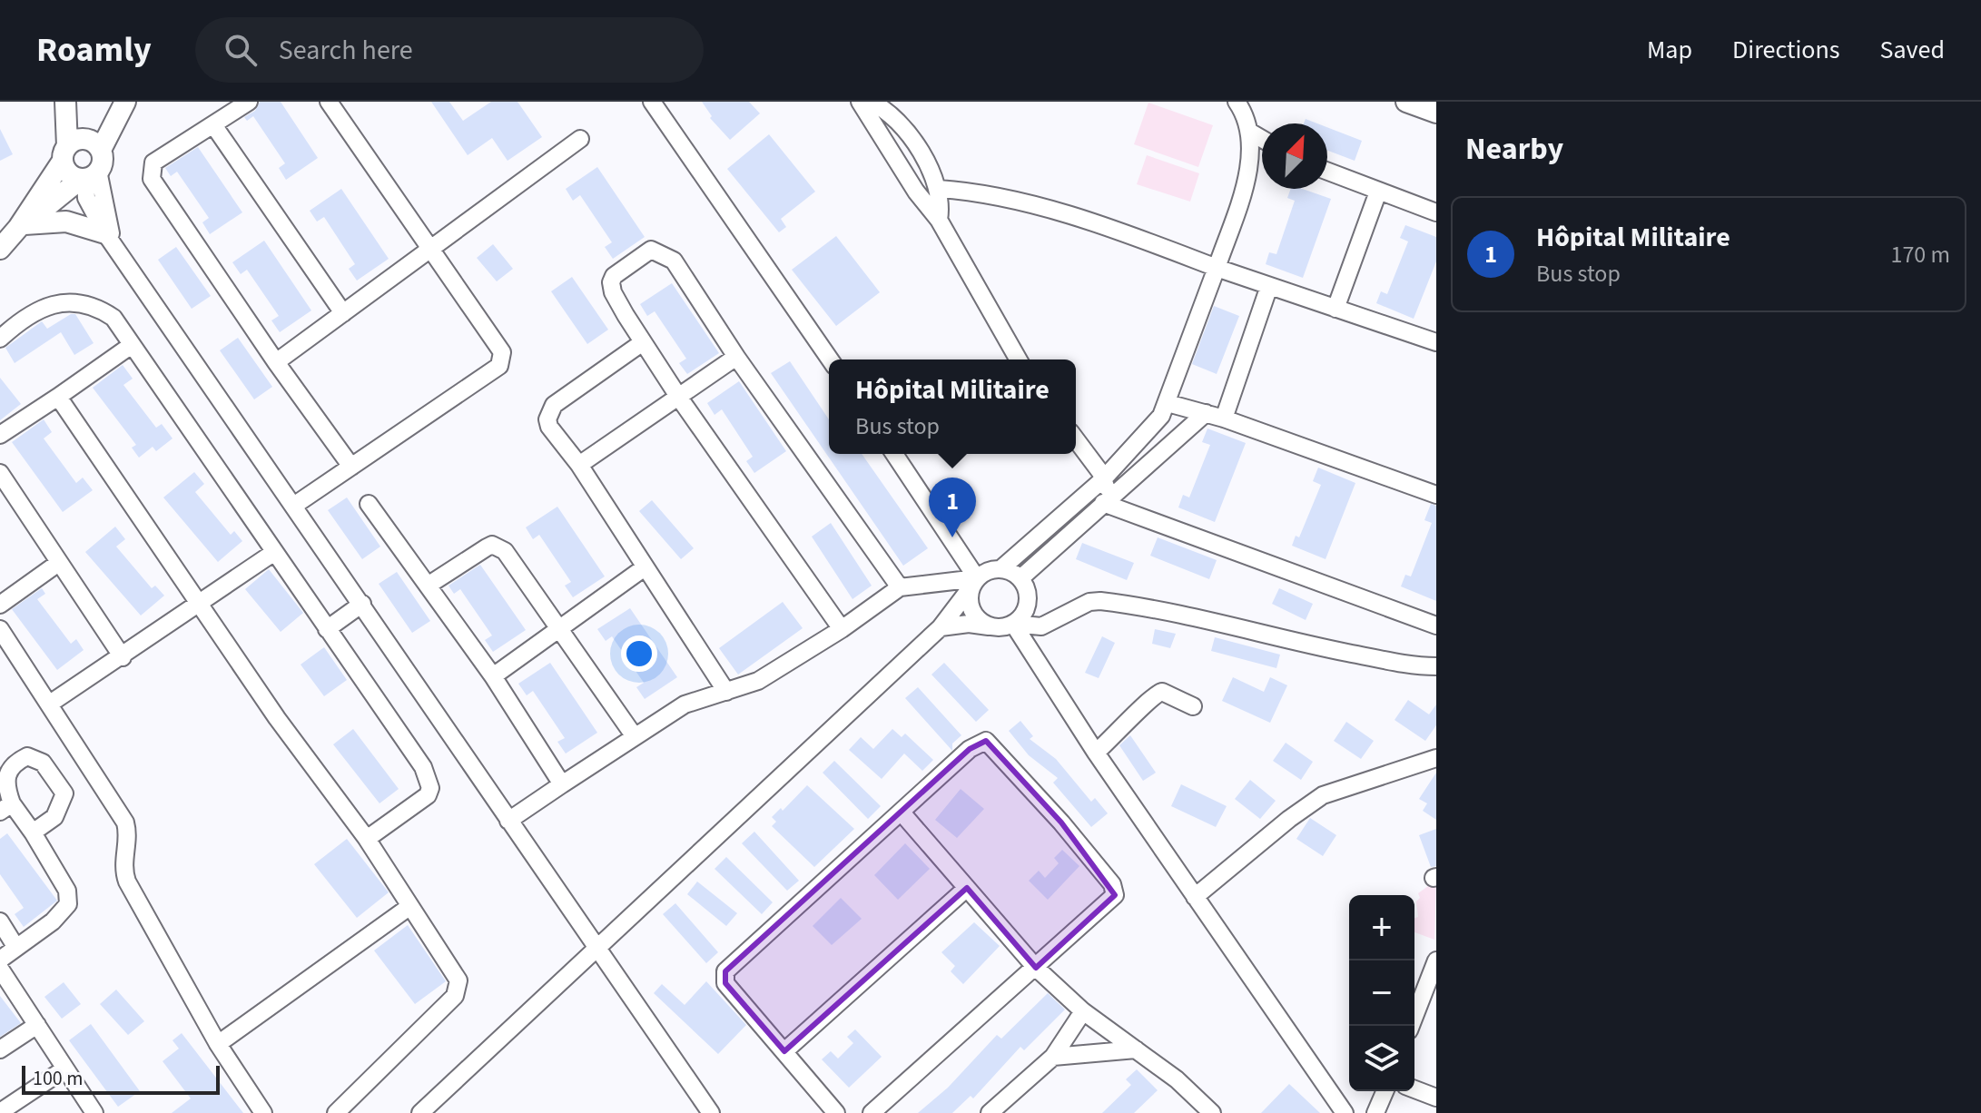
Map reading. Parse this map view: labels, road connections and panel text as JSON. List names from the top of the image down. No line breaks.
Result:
{"scale_bar":"100 m","north":"top right","page":{"header":"Roamly","search":"Search here","nav":["Map","Directions","Saved"],"heading":"Nearby","list":[{"mark":"1","name":"Hôpital Militaire","note":"Bus stop","value":"170 m"}],"popup":["Hôpital Militaire","Bus stop"],"pins":"1","map_buttons":["+","−"],"scale":"100 m"}}
